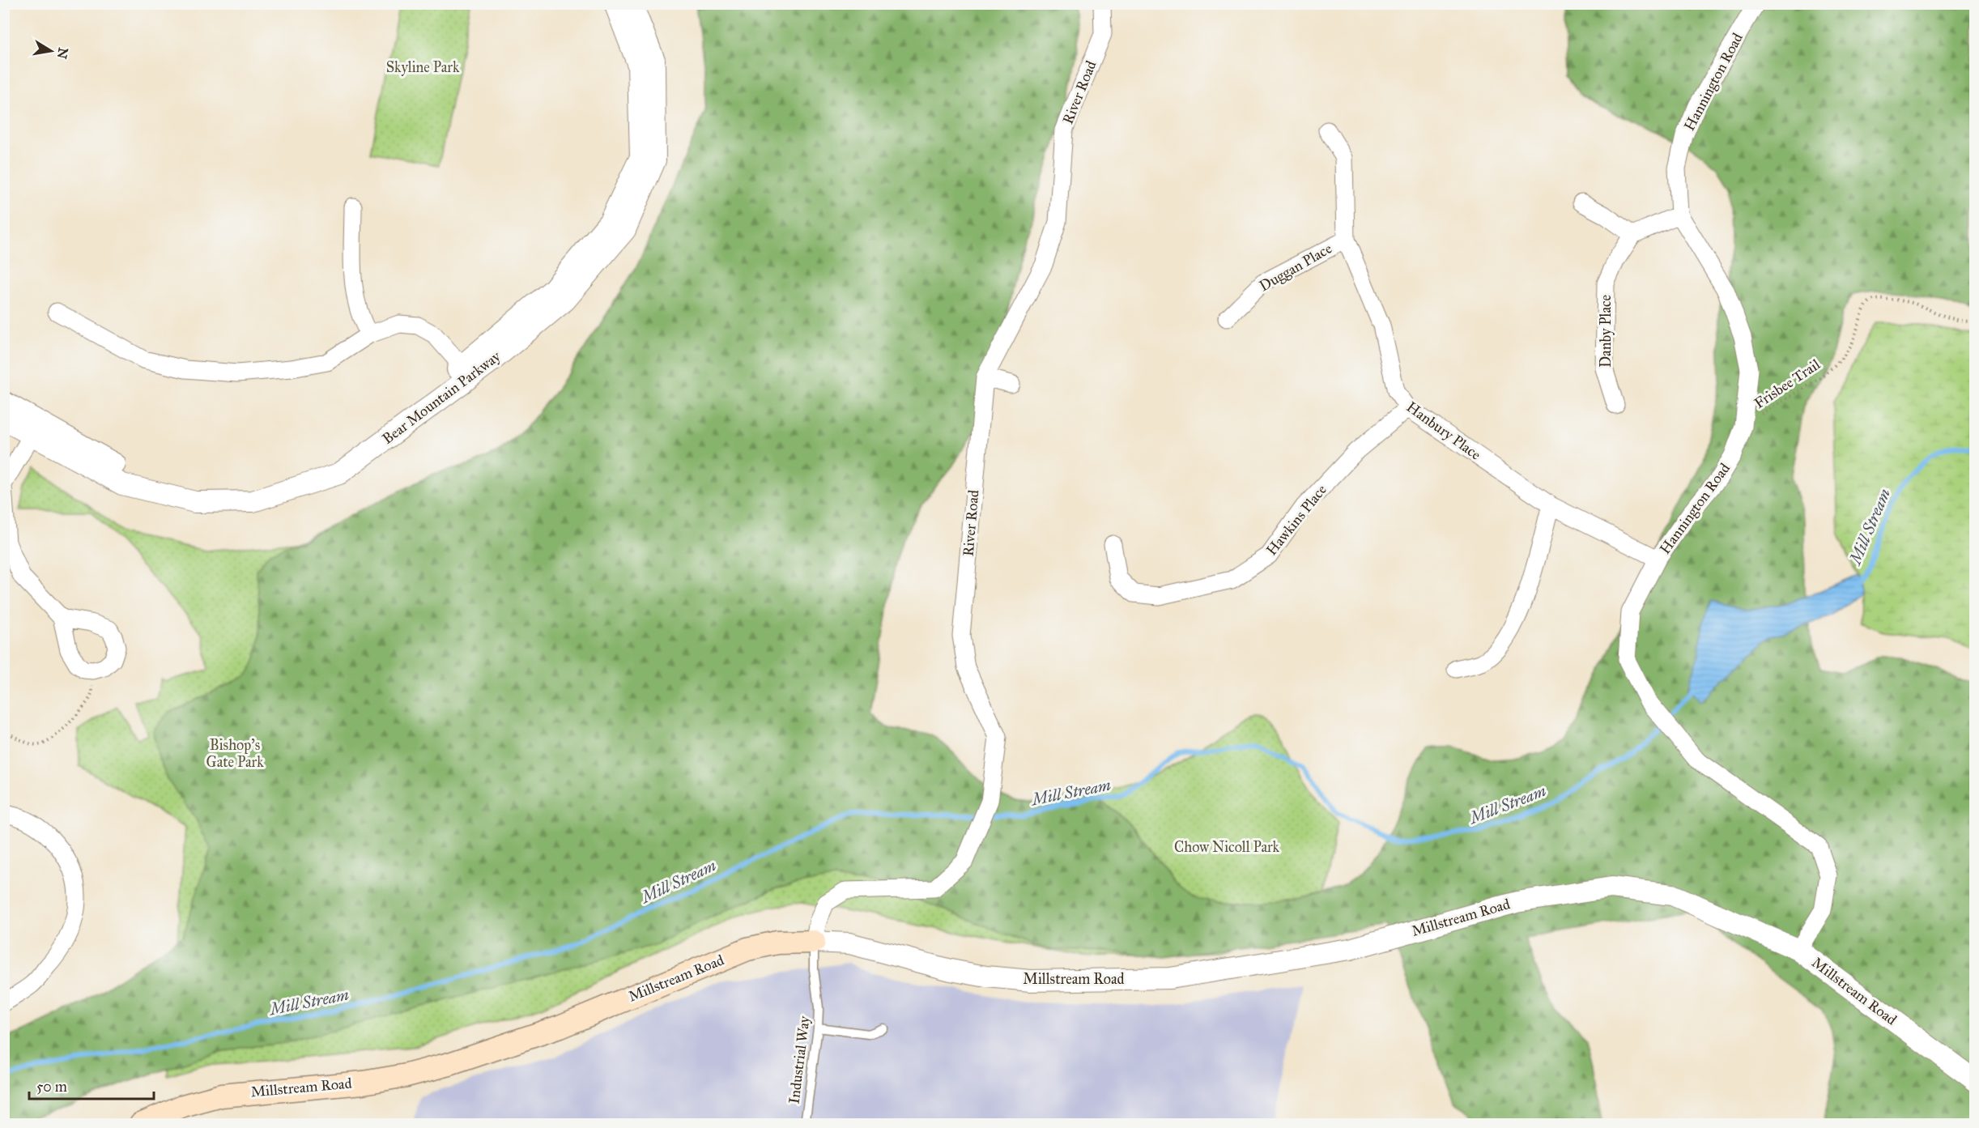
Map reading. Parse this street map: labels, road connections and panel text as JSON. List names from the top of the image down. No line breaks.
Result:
{"streets":{"main road":["Millstream Road"],"street":["Hannington Road","River Road","Duggan Place","Danby Place","Bear Mountain Parkway","Hanbury Place","Hawkins Place"],"lane":["Industrial Way"],"path":["Frisbee Trail"]},"crossings":[["Hannington Road","Frisbee Trail"],["Hannington Road","Hanbury Place"],["Hannington Road","Millstream Road"],["River Road","Millstream Road"],["River Road","Industrial Way"],["Duggan Place","Hanbury Place"],["Hanbury Place","Hawkins Place"],["Millstream Road","Industrial Way"]],"water":["Mill Stream"],"parks":["Skyline Park","Bishop's Gate Park","Chow Nicoll Park"],"scale_bar":"50 m","north":"right"}
